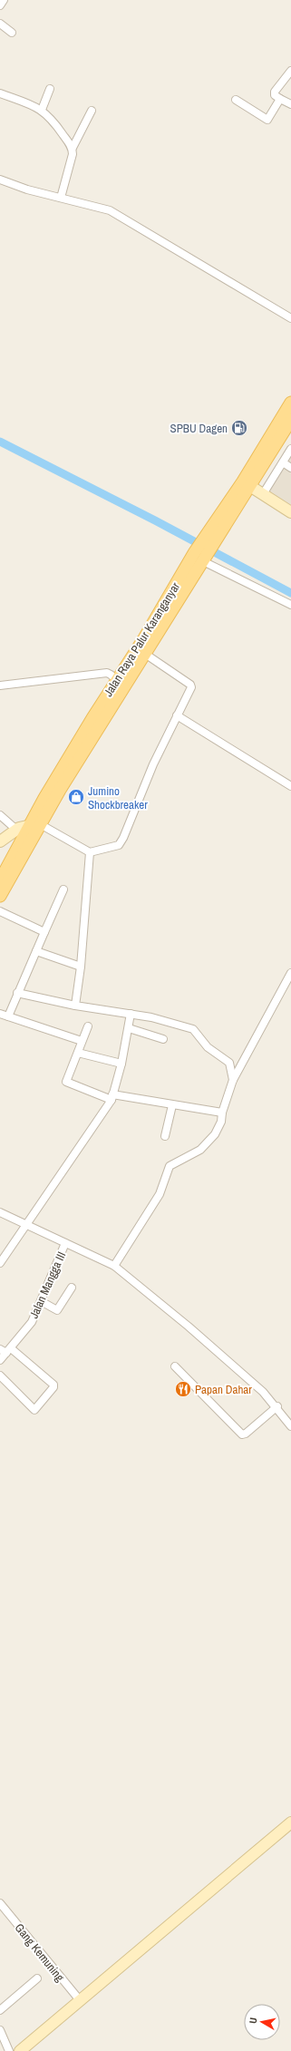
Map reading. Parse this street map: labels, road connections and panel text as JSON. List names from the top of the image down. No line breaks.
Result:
{"streets":{"main road":["Jalan Raya Palur Karanganyar"],"street":["Jalan Mangga III","Gang Kemuning"]},"places":{"fuel station":["SPBU Dagen"],"shop":["Jumino Shockbreaker"],"restaurant":["Papan Dahar"]},"north":"left"}
